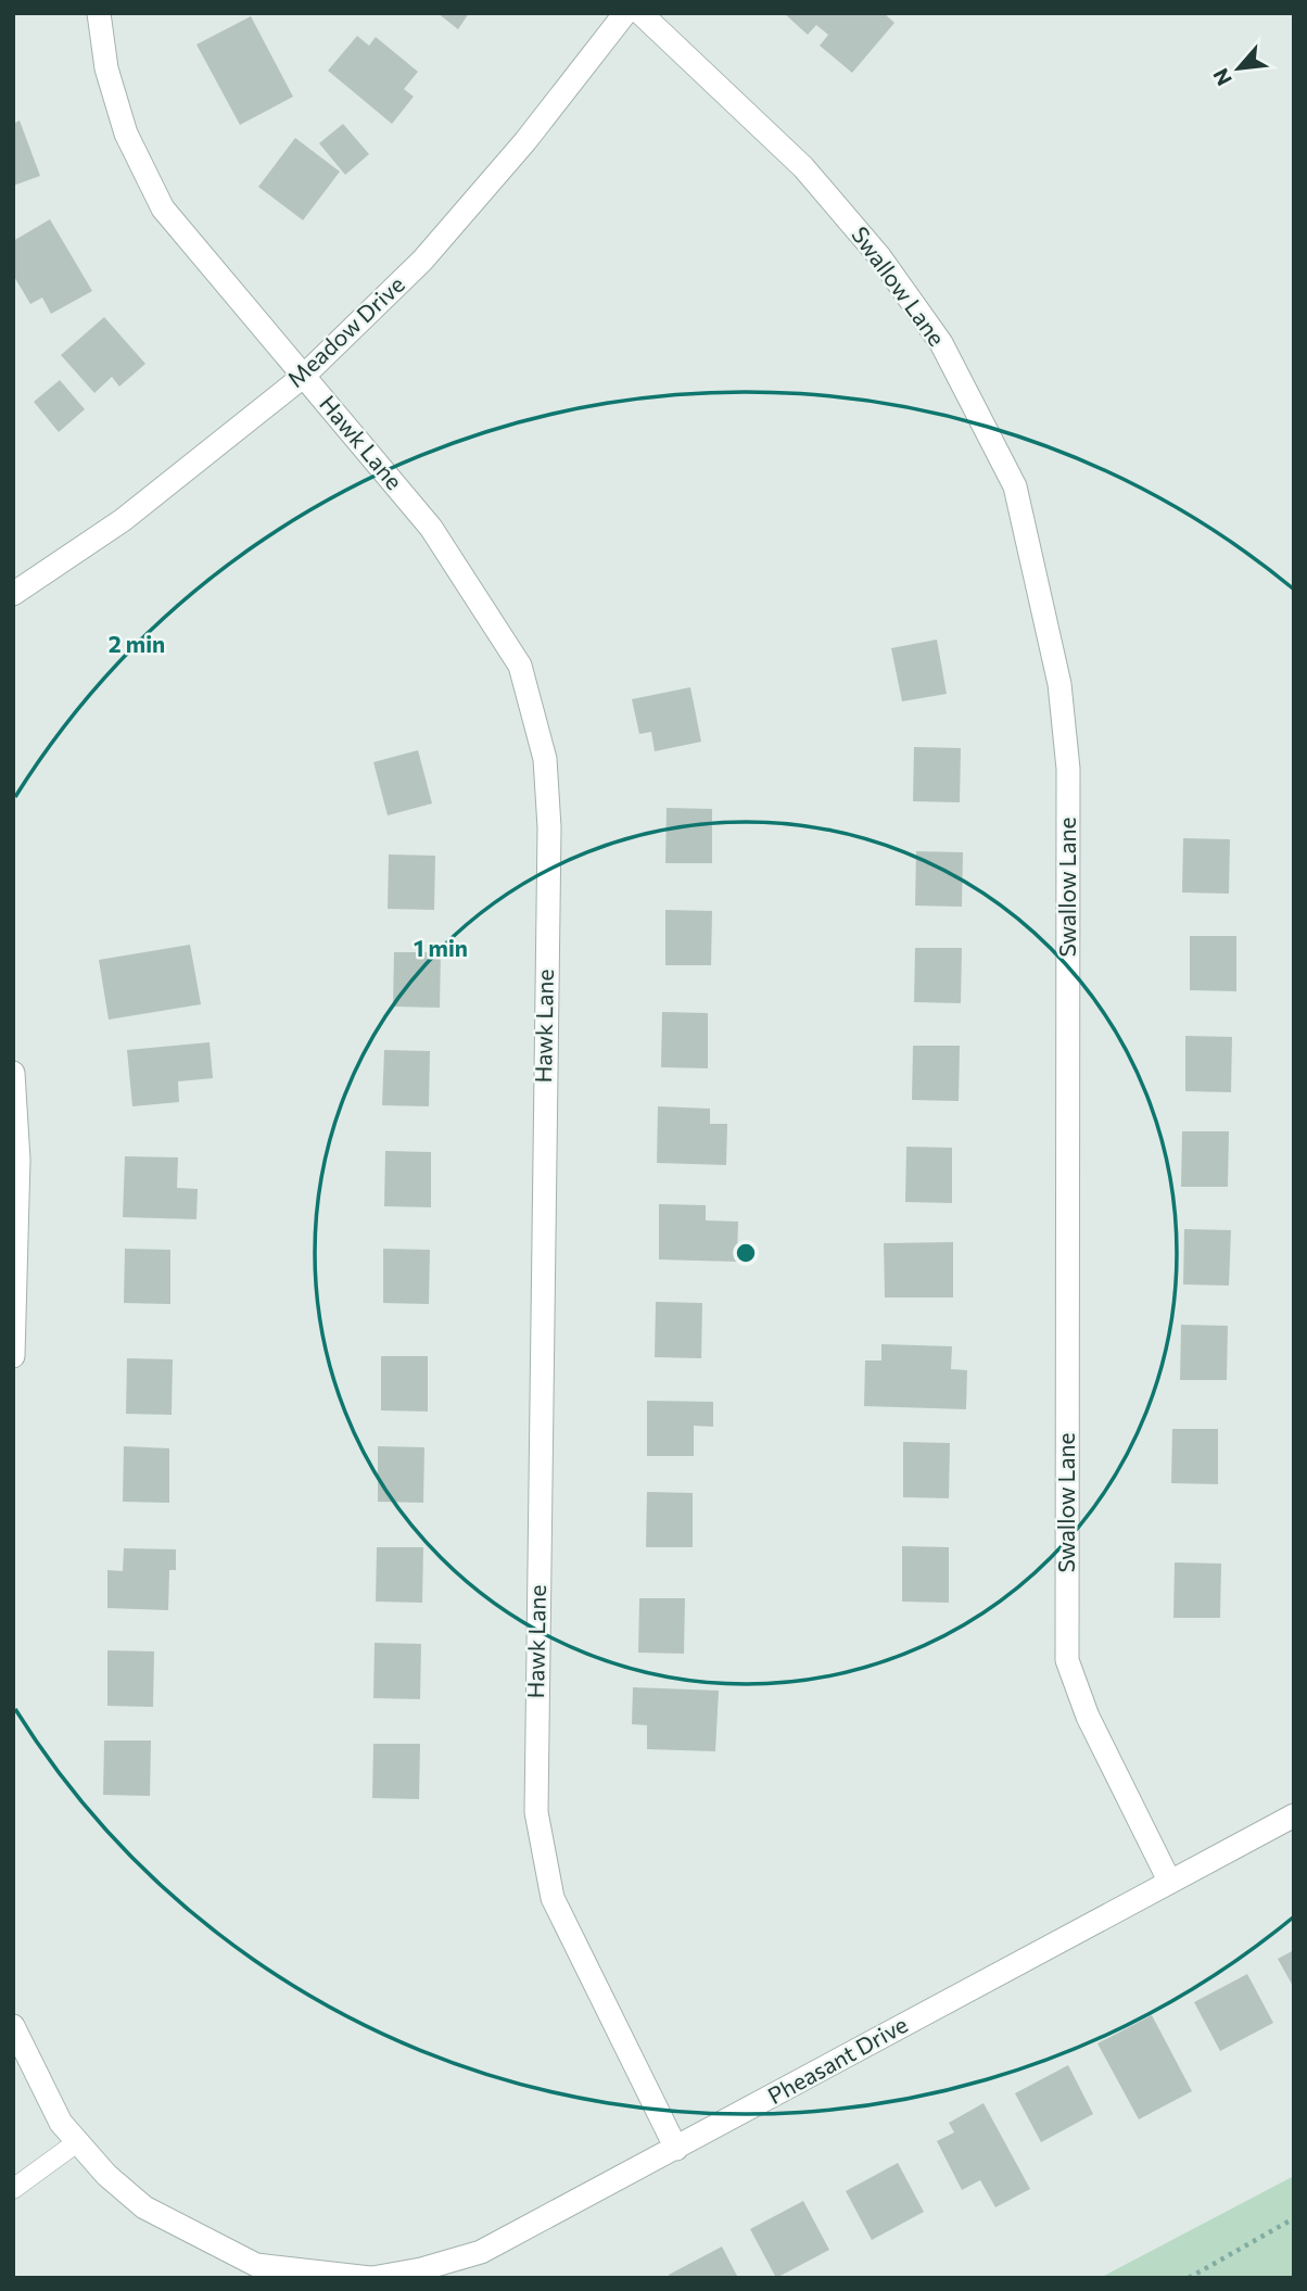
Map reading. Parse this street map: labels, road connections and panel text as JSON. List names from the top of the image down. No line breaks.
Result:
{"streets":{"street":["Swallow Lane","Meadow Drive","Hawk Lane","Pheasant Drive"]},"crossings":[["Swallow Lane","Pheasant Drive"],["Meadow Drive","Hawk Lane"],["Hawk Lane","Pheasant Drive"]],"north":"bottom left","rings":["2 min","1 min"]}
